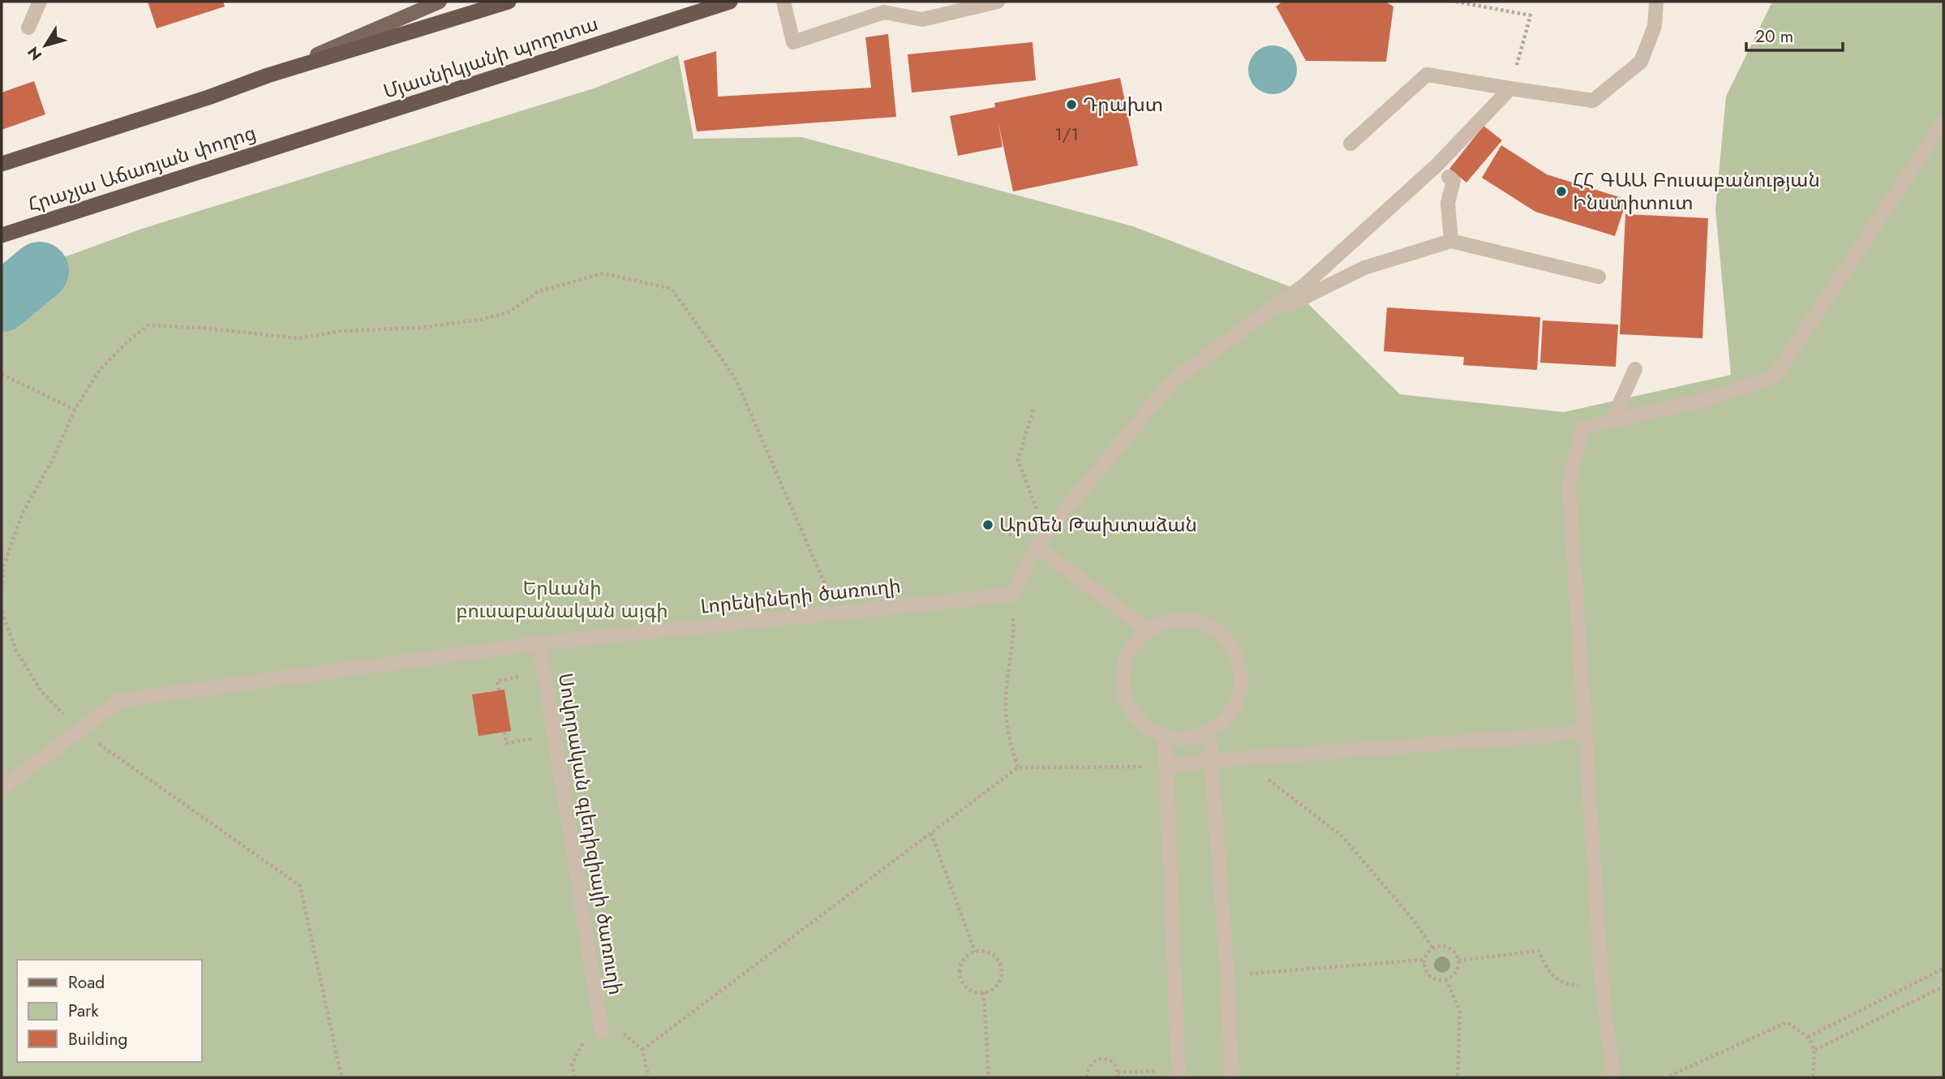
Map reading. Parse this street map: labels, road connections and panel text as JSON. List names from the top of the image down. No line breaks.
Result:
{"streets":{"highway":["Մյասնիկյանի պողոտա","Հրաչյա Աճառյան փողոց"],"street":["Լորենիների ծառուղի","Սովորական գլեդիզիայի ծառուղի"]},"crossings":[["Մյասնիկյանի պողոտա","Հրաչյա Աճառյան փողոց"],["Լորենիների ծառուղի","Սովորական գլեդիզիայի ծառուղի"]],"parks":["Երևանի բուսաբանական այգի"],"places":["Դրախտ","ՀՀ ԳԱԱ Բուսաբանության Ինստիտուտ","Արմեն Թախտաձան"],"house_numbers":["1/1"],"legend":["Road","Park","Building"],"scale_bar":"20 m","north":"bottom left"}
